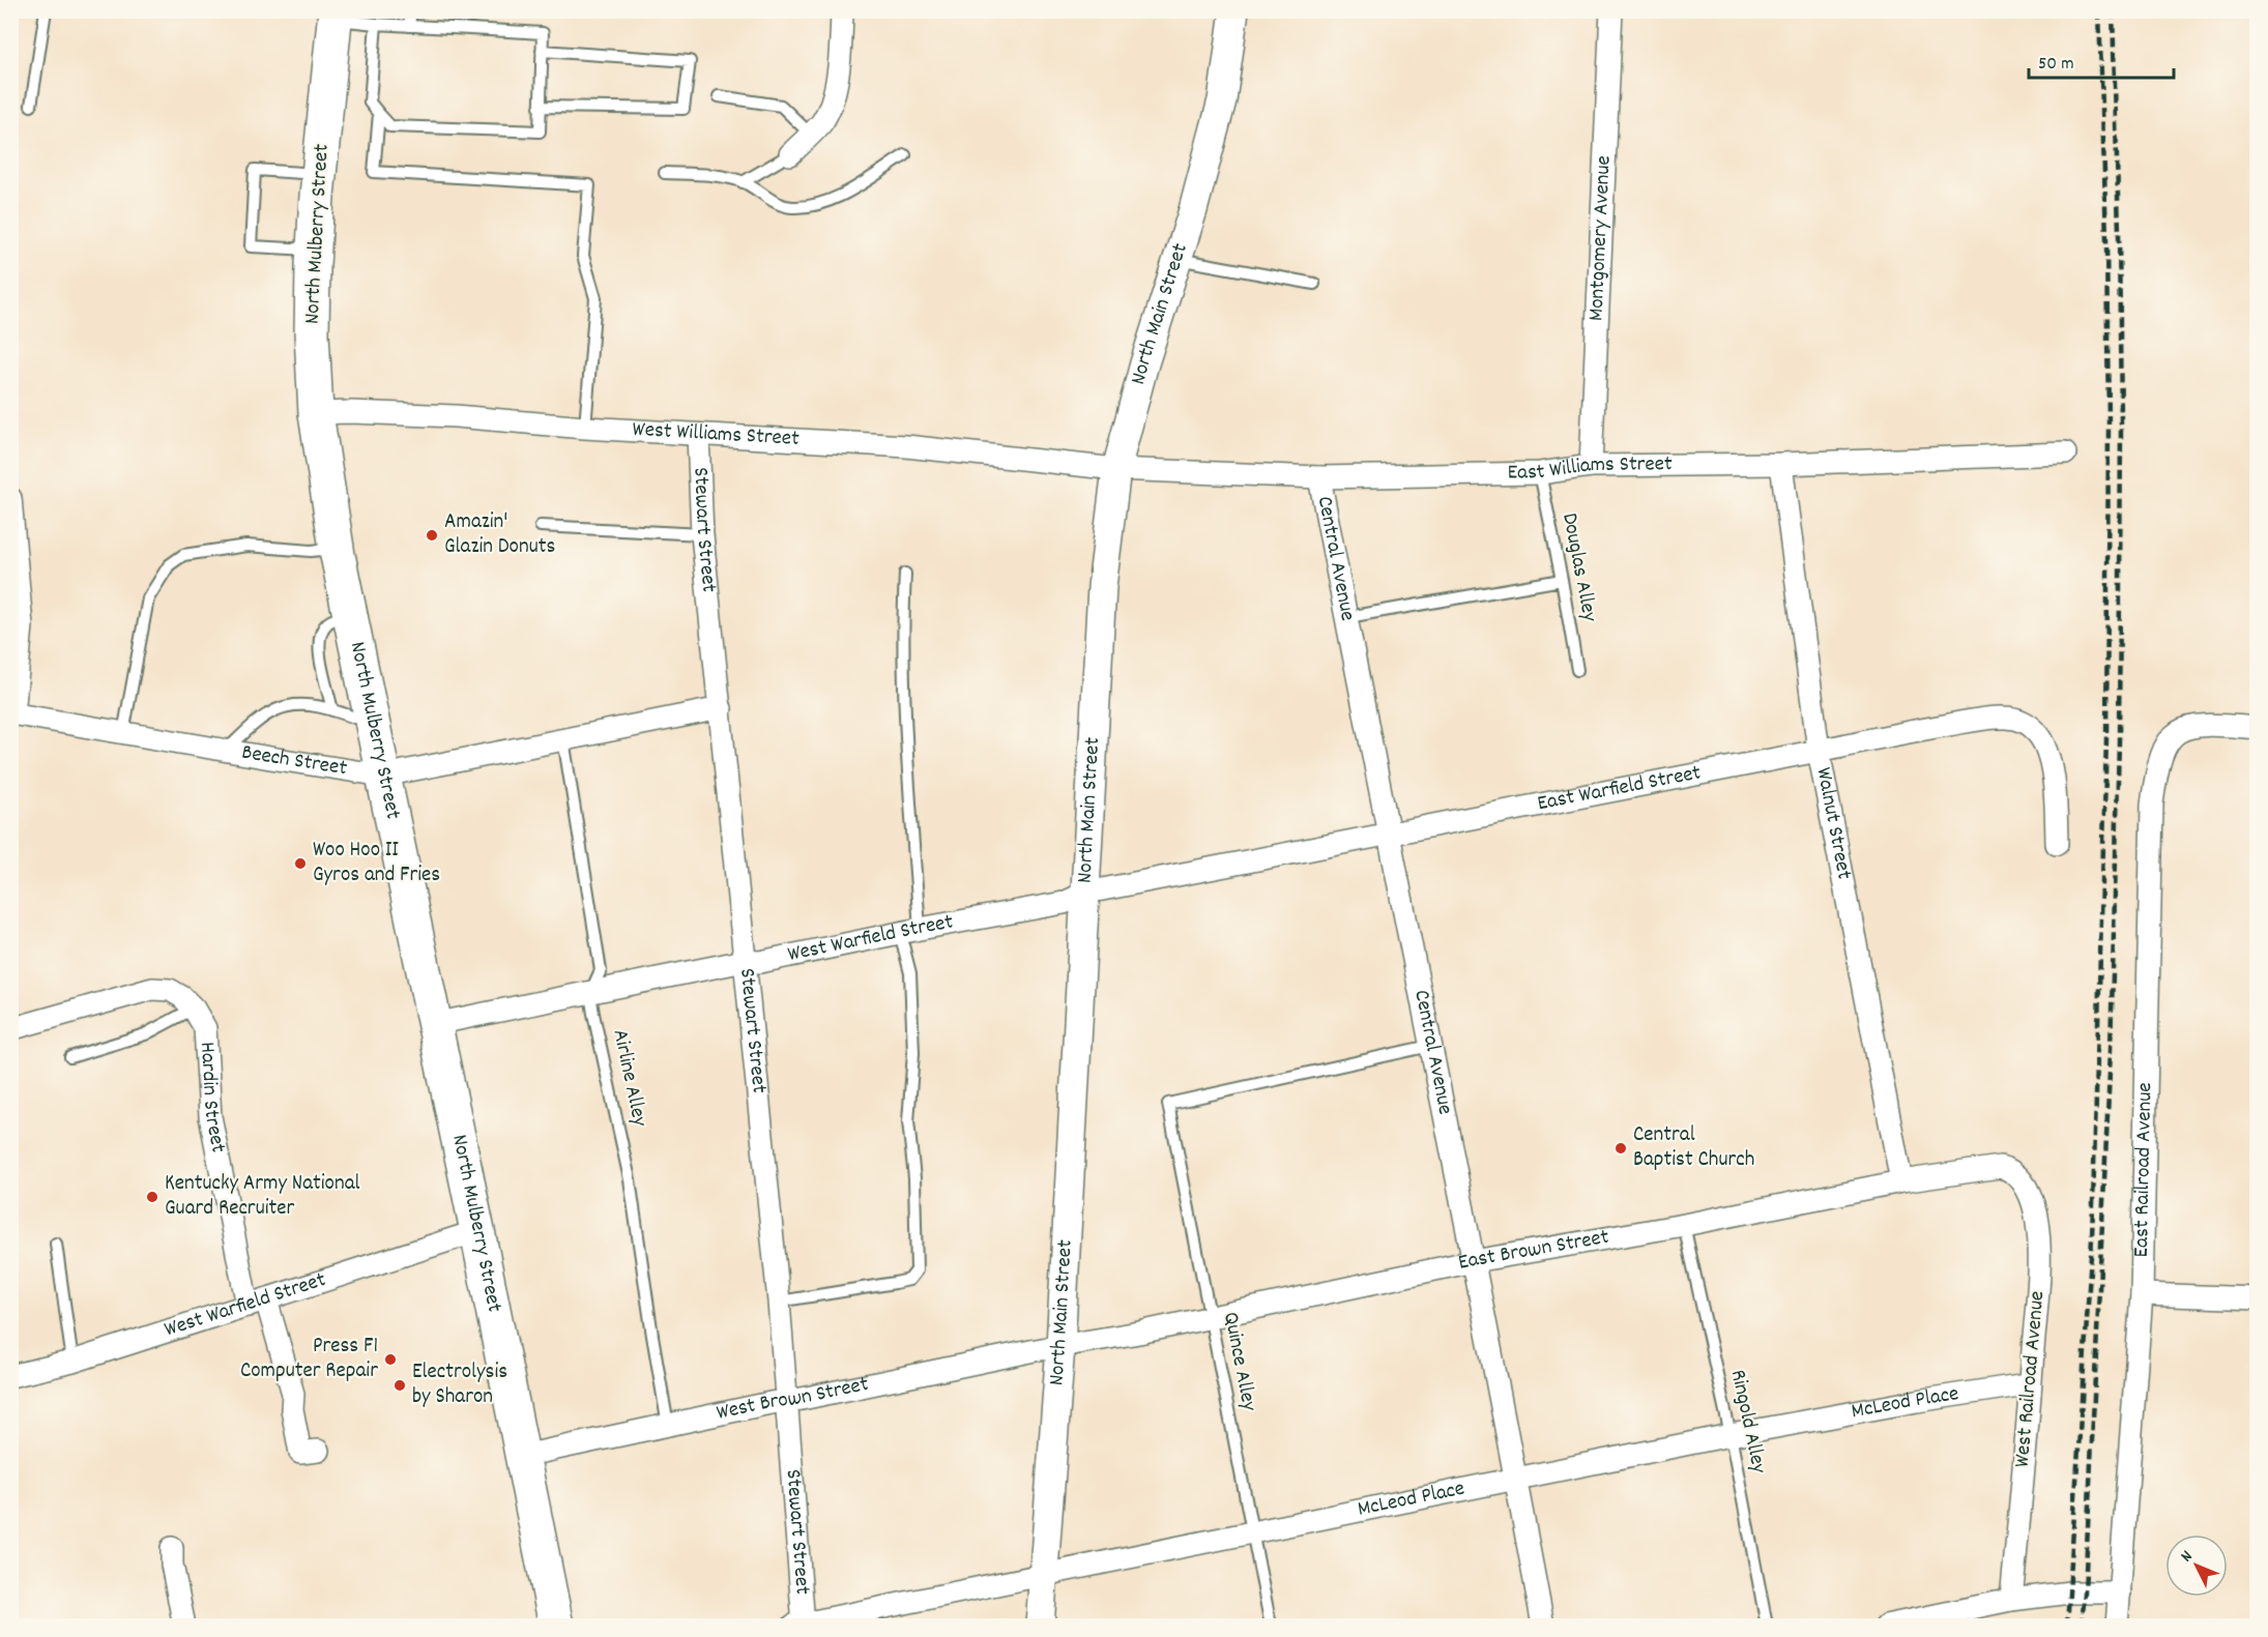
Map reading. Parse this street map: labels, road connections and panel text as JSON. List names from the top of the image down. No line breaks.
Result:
{"streets":{"main road":["North Mulberry Street"],"street":["Montgomery Avenue","North Main Street","West Williams Street","East Williams Street","Stewart Street","Central Avenue","Beech Street","East Warfield Street","Walnut Street","West Warfield Street","Hardin Street","East Railroad Avenue","East Brown Street","West Railroad Avenue","West Brown Street","McLeod Place"],"lane":["Douglas Alley","Airline Alley","Quince Alley","Ringold Alley"]},"crossings":[["North Mulberry Street","West Williams Street"],["North Mulberry Street","Beech Street"],["North Mulberry Street","West Warfield Street"],["North Mulberry Street","West Brown Street"],["Montgomery Avenue","East Williams Street"],["North Main Street","West Williams Street"],["North Main Street","East Williams Street"],["North Main Street","East Warfield Street"],["North Main Street","West Warfield Street"],["North Main Street","East Brown Street"],["North Main Street","West Brown Street"],["North Main Street","McLeod Place"],["West Williams Street","East Williams Street"],["West Williams Street","Stewart Street"],["East Williams Street","Central Avenue"],["East Williams Street","Douglas Alley"],["East Williams Street","Walnut Street"],["Stewart Street","Beech Street"],["Stewart Street","West Warfield Street"],["Stewart Street","West Brown Street"],["Stewart Street","McLeod Place"],["Central Avenue","East Warfield Street"],["Central Avenue","East Brown Street"],["Central Avenue","Quince Alley"],["Central Avenue","McLeod Place"],["East Warfield Street","Walnut Street"],["East Warfield Street","West Warfield Street"],["Walnut Street","East Brown Street"],["West Warfield Street","Airline Alley"],["West Warfield Street","Hardin Street"],["Airline Alley","West Brown Street"],["East Brown Street","Quince Alley"],["East Brown Street","West Railroad Avenue"],["East Brown Street","West Brown Street"],["East Brown Street","Ringold Alley"],["Quince Alley","McLeod Place"],["West Railroad Avenue","McLeod Place"],["McLeod Place","Ringold Alley"]],"places":["Amazin' Glazin Donuts","Woo Hoo II Gyros and Fries","Central Baptist Church","Kentucky Army National Guard Recruiter","Press F1 Computer Repair","Electrolysis by Sharon"],"scale_bar":"50 m","north":"top left"}
